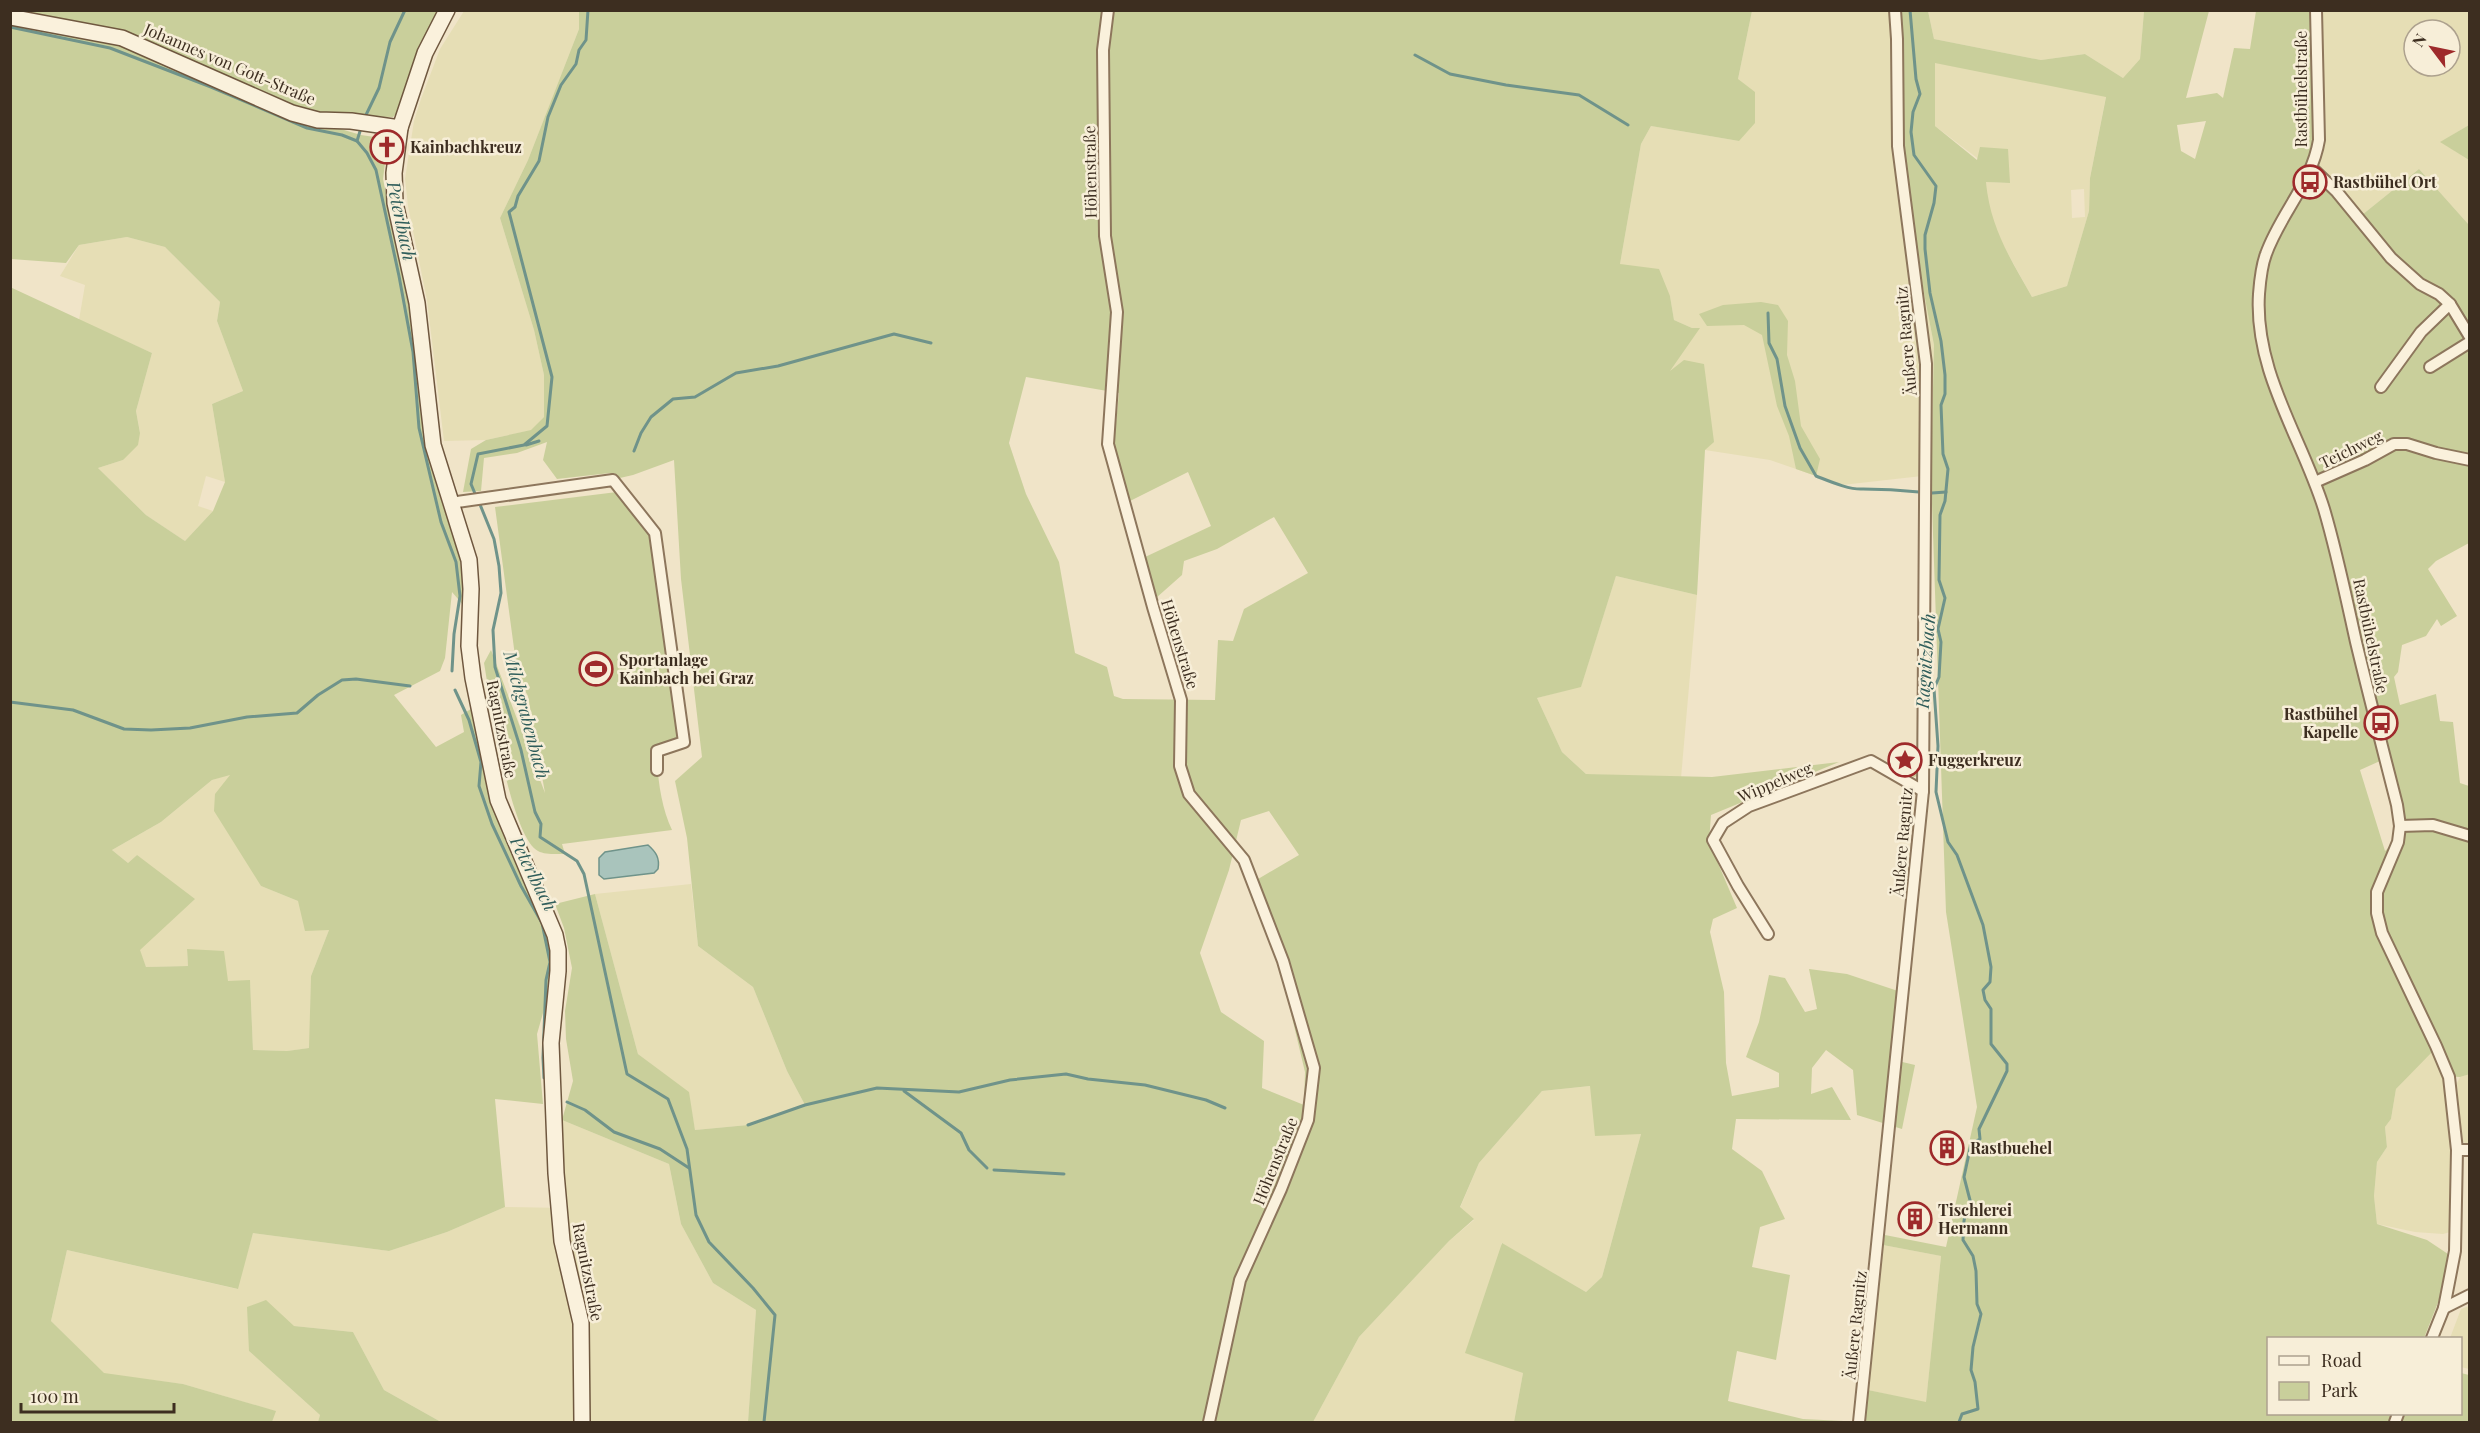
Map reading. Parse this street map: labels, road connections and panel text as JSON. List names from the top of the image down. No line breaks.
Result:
{"streets":{"main road":["Johannes von Gott-Straße","Ragnitzstraße"],"street":["Rastbühelstraße","Höhenstraße","Äußere Ragnitz","Teichweg","Wippelweg"]},"crossings":[["Johannes von Gott-Straße","Ragnitzstraße"],["Rastbühelstraße","Teichweg"],["Äußere Ragnitz","Wippelweg"]],"water":["Peterlbach","Ragnitzbach","Milchgrabenbach"],"places":{"church":["Kainbachkreuz"],"bus stop":["Rastbühel Ort","Rastbühel Kapelle"],"sports":["Sportanlage Kainbach bei Graz"],"place":["Fuggerkreuz"],"building":["Rastbuehel","Tischlerei Hermann"]},"legend":["Road","Park"],"scale_bar":"100 m","north":"top left"}
